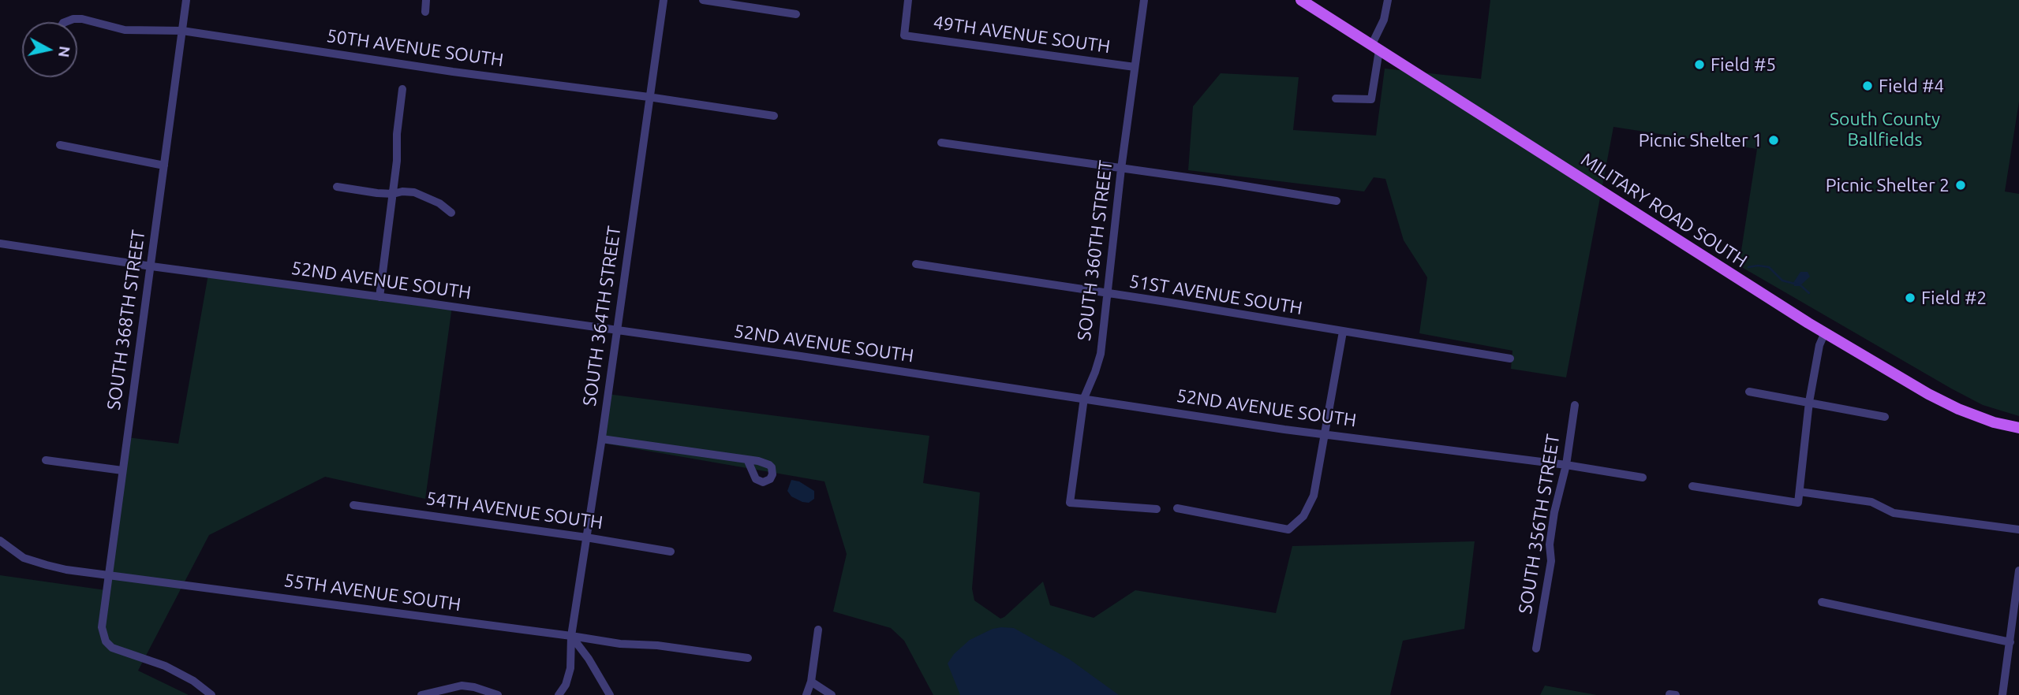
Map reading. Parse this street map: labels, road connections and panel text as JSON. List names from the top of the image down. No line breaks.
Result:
{"streets":{"main road":["MILITARY ROAD SOUTH"],"street":["49TH AVENUE SOUTH","50TH AVENUE SOUTH","SOUTH 360TH STREET","52ND AVENUE SOUTH","51ST AVENUE SOUTH","SOUTH 364TH STREET","SOUTH 368TH STREET","54TH AVENUE SOUTH","SOUTH 356TH STREET","55TH AVENUE SOUTH"]},"crossings":[["49TH AVENUE SOUTH","SOUTH 360TH STREET"],["50TH AVENUE SOUTH","SOUTH 364TH STREET"],["50TH AVENUE SOUTH","SOUTH 368TH STREET"],["SOUTH 360TH STREET","52ND AVENUE SOUTH"],["SOUTH 360TH STREET","51ST AVENUE SOUTH"],["52ND AVENUE SOUTH","SOUTH 364TH STREET"],["52ND AVENUE SOUTH","SOUTH 368TH STREET"],["52ND AVENUE SOUTH","SOUTH 356TH STREET"],["SOUTH 364TH STREET","54TH AVENUE SOUTH"],["SOUTH 364TH STREET","55TH AVENUE SOUTH"],["SOUTH 368TH STREET","55TH AVENUE SOUTH"]],"parks":["South County Ballfields"],"places":["Field #5","Field #4","Picnic Shelter 1","Picnic Shelter 2","Field #2"],"north":"right"}
